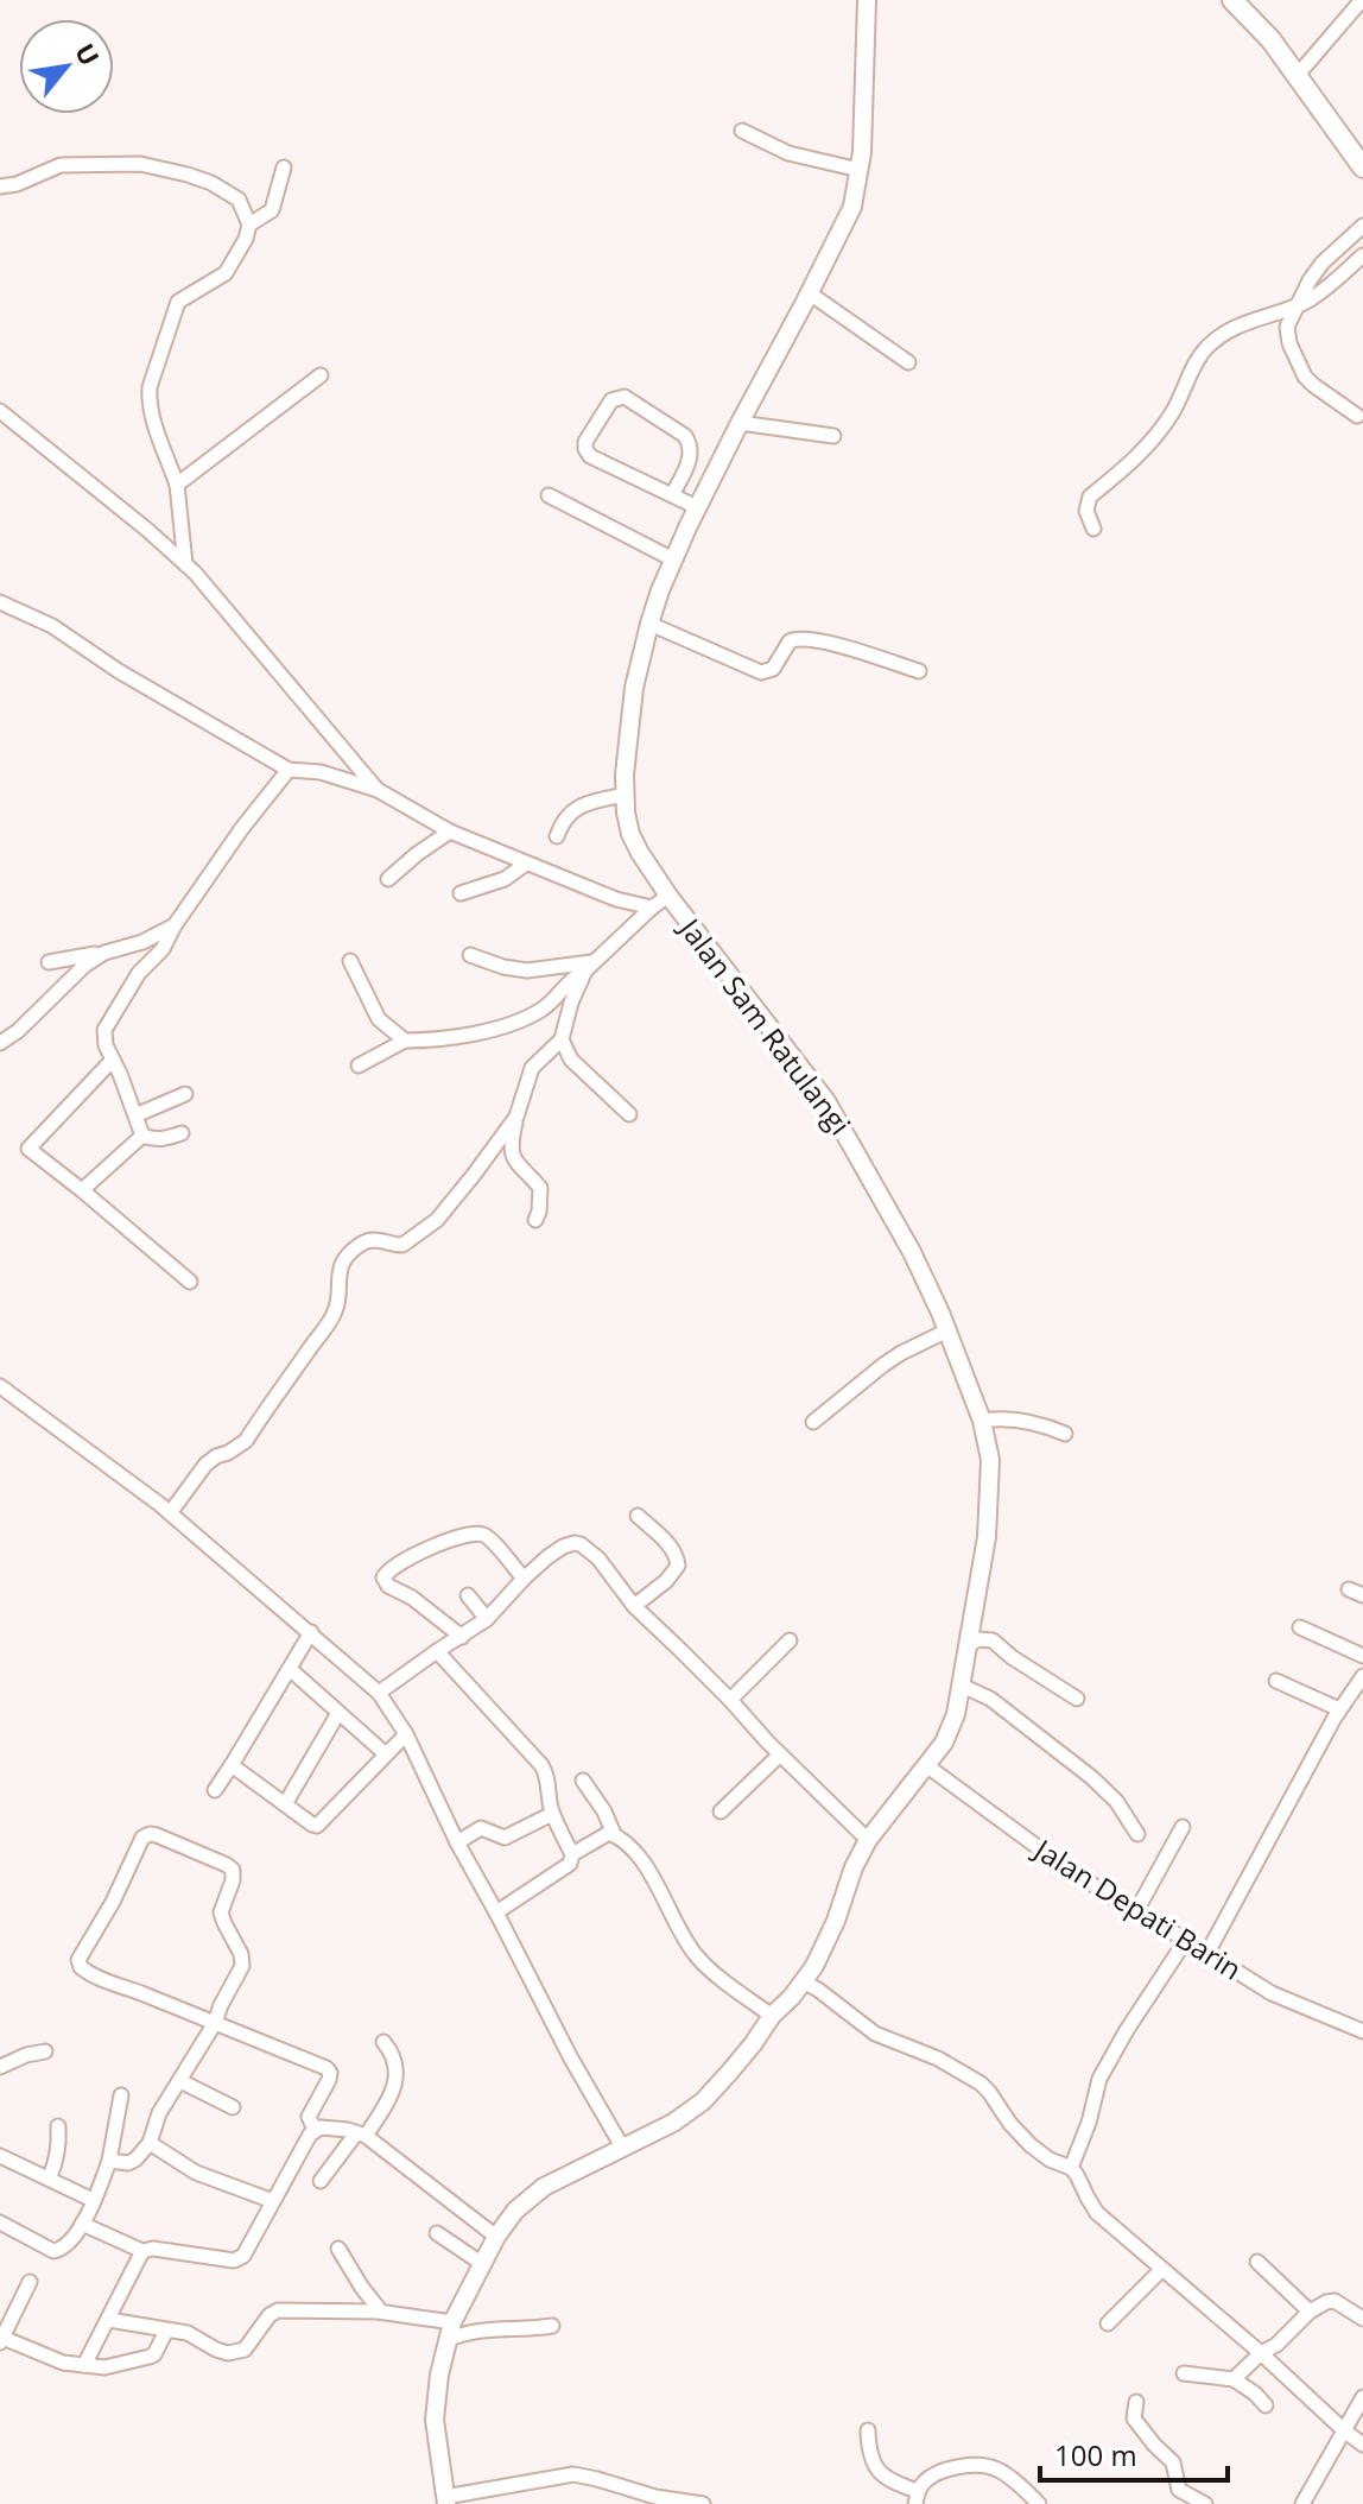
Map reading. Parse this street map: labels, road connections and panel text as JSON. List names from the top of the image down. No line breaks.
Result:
{"streets":{"street":["Jalan Sam Ratulangi","Jalan Depati Barin"]},"crossings":[["Jalan Sam Ratulangi","Jalan Depati Barin"]],"scale_bar":"100 m","north":"top right"}
